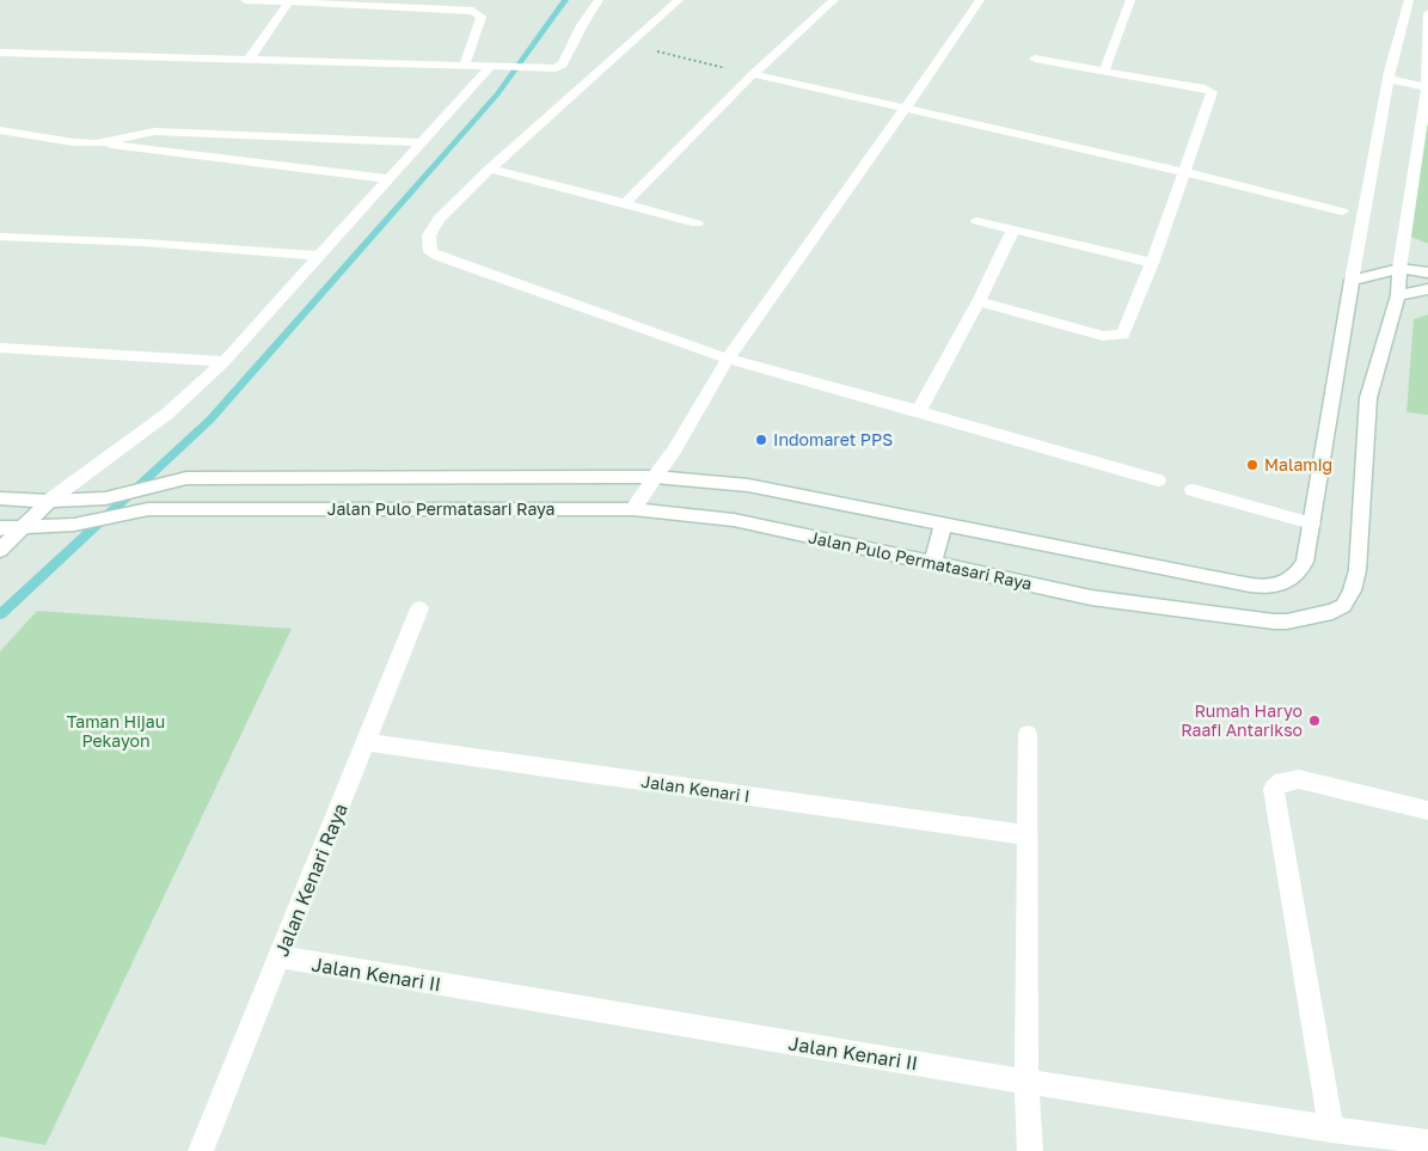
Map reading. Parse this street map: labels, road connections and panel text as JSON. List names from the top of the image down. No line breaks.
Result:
{"streets":{"street":["Jalan Pulo Permatasari Raya","Jalan Kenari I","Jalan Kenari Raya","Jalan Kenari II"]},"crossings":[["Jalan Kenari I","Jalan Kenari Raya"],["Jalan Kenari Raya","Jalan Kenari II"]],"parks":["Taman Hijau Pekayon"],"places":["Indomaret PPS","Malamig","Rumah Haryo Raafi Antarikso"]}
